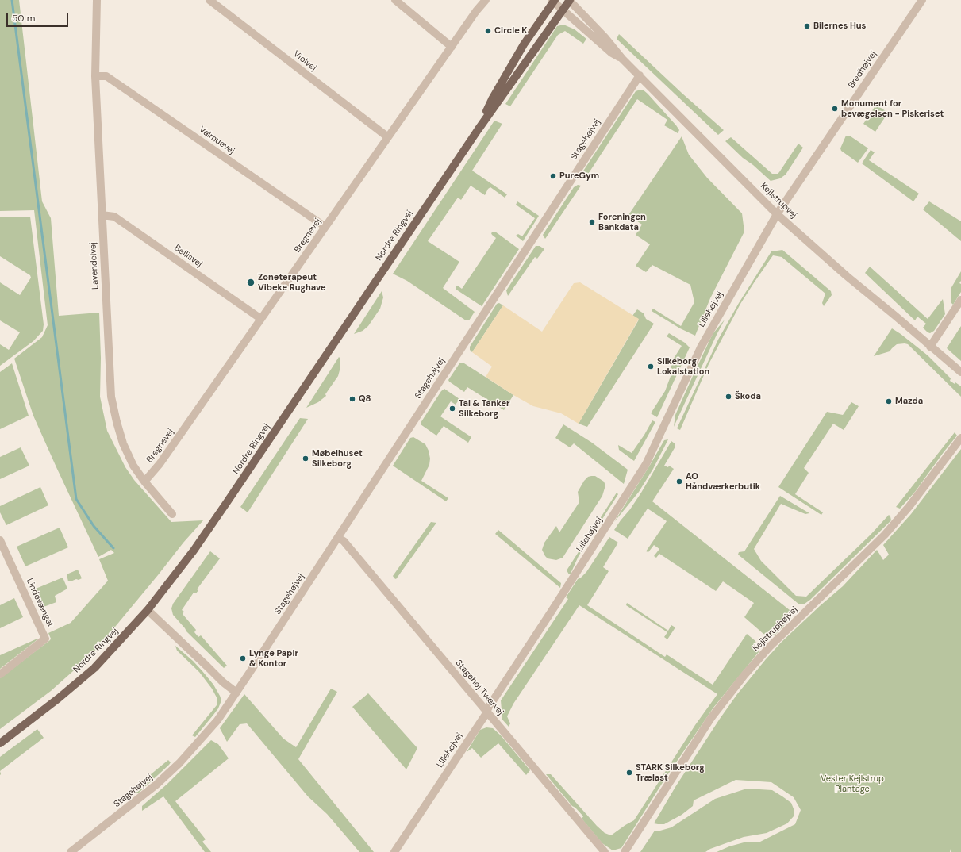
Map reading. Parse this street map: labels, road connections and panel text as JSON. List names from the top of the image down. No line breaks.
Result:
{"streets":{"main road":["Nordre Ringvej"],"street":["Violvej","Bredhøjvej","Stagehøjvej","Valmuevej","Kejlstrupvej","Bregnevej","Bellisvej","Lavendelvej","Lillehøjvej","Lindevænget","Kejlstruphøjvej","Stagehøj Tværvej"]},"crossings":[["Violvej","Bregnevej"],["Bredhøjvej","Kejlstrupvej"],["Bredhøjvej","Lillehøjvej"],["Stagehøjvej","Kejlstrupvej"],["Stagehøjvej","Stagehøj Tværvej"],["Valmuevej","Bregnevej"],["Valmuevej","Lavendelvej"],["Kejlstrupvej","Nordre Ringvej"],["Kejlstrupvej","Lillehøjvej"],["Bregnevej","Bellisvej"],["Bregnevej","Lavendelvej"],["Bellisvej","Lavendelvej"],["Lillehøjvej","Stagehøj Tværvej"]],"parks":["Vester Kejlstrup Plantage"],"places":["Bilernes Hus","Circle K","Monument for bevægelsen - Piskeriset","PureGym","Foreningen Bankdata","Zoneterapeut Vibeke Rughave","Silkeborg Lokalstation","Škoda","Q8","Mazda","Tal & Tanker Silkeborg","Møbelhuset Silkeborg","AO Håndværkerbutik","Lynge Papir & Kontor","STARK Silkeborg Trælast"],"scale_bar":"50 m"}
